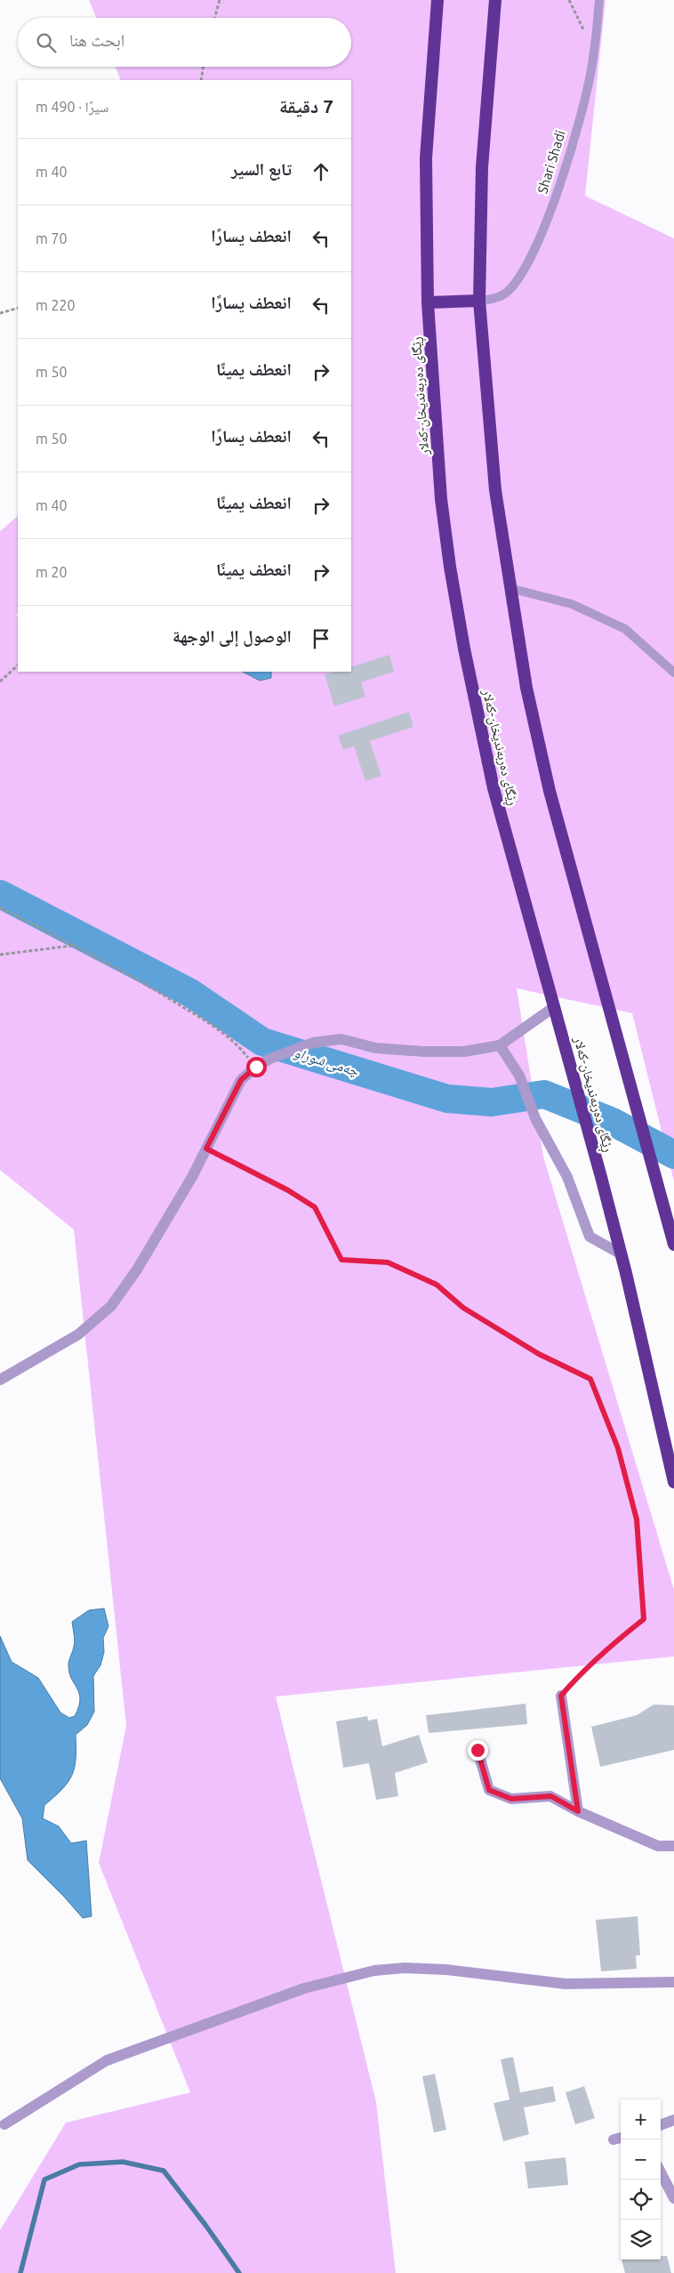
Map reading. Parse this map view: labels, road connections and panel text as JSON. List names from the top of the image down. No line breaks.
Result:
{"streets":{"highway":["ڕێگای دەربەندیخان-کەلار"],"lane":["Shari Shadi"]},"water":["چەمی شوراو"],"page":{"search":"ابحث هنا","heading":["7 دقيقة","سيرًا · 490 m"],"list":[["تابع السير","40 m"],["انعطف يسارًا","70 m"],["انعطف يسارًا","220 m"],["انعطف يمينًا","50 m"],["انعطف يسارًا","50 m"],["انعطف يمينًا","40 m"],["انعطف يمينًا","20 m"],"الوصول إلى الوجهة"],"map_buttons":["+","−"]}}
